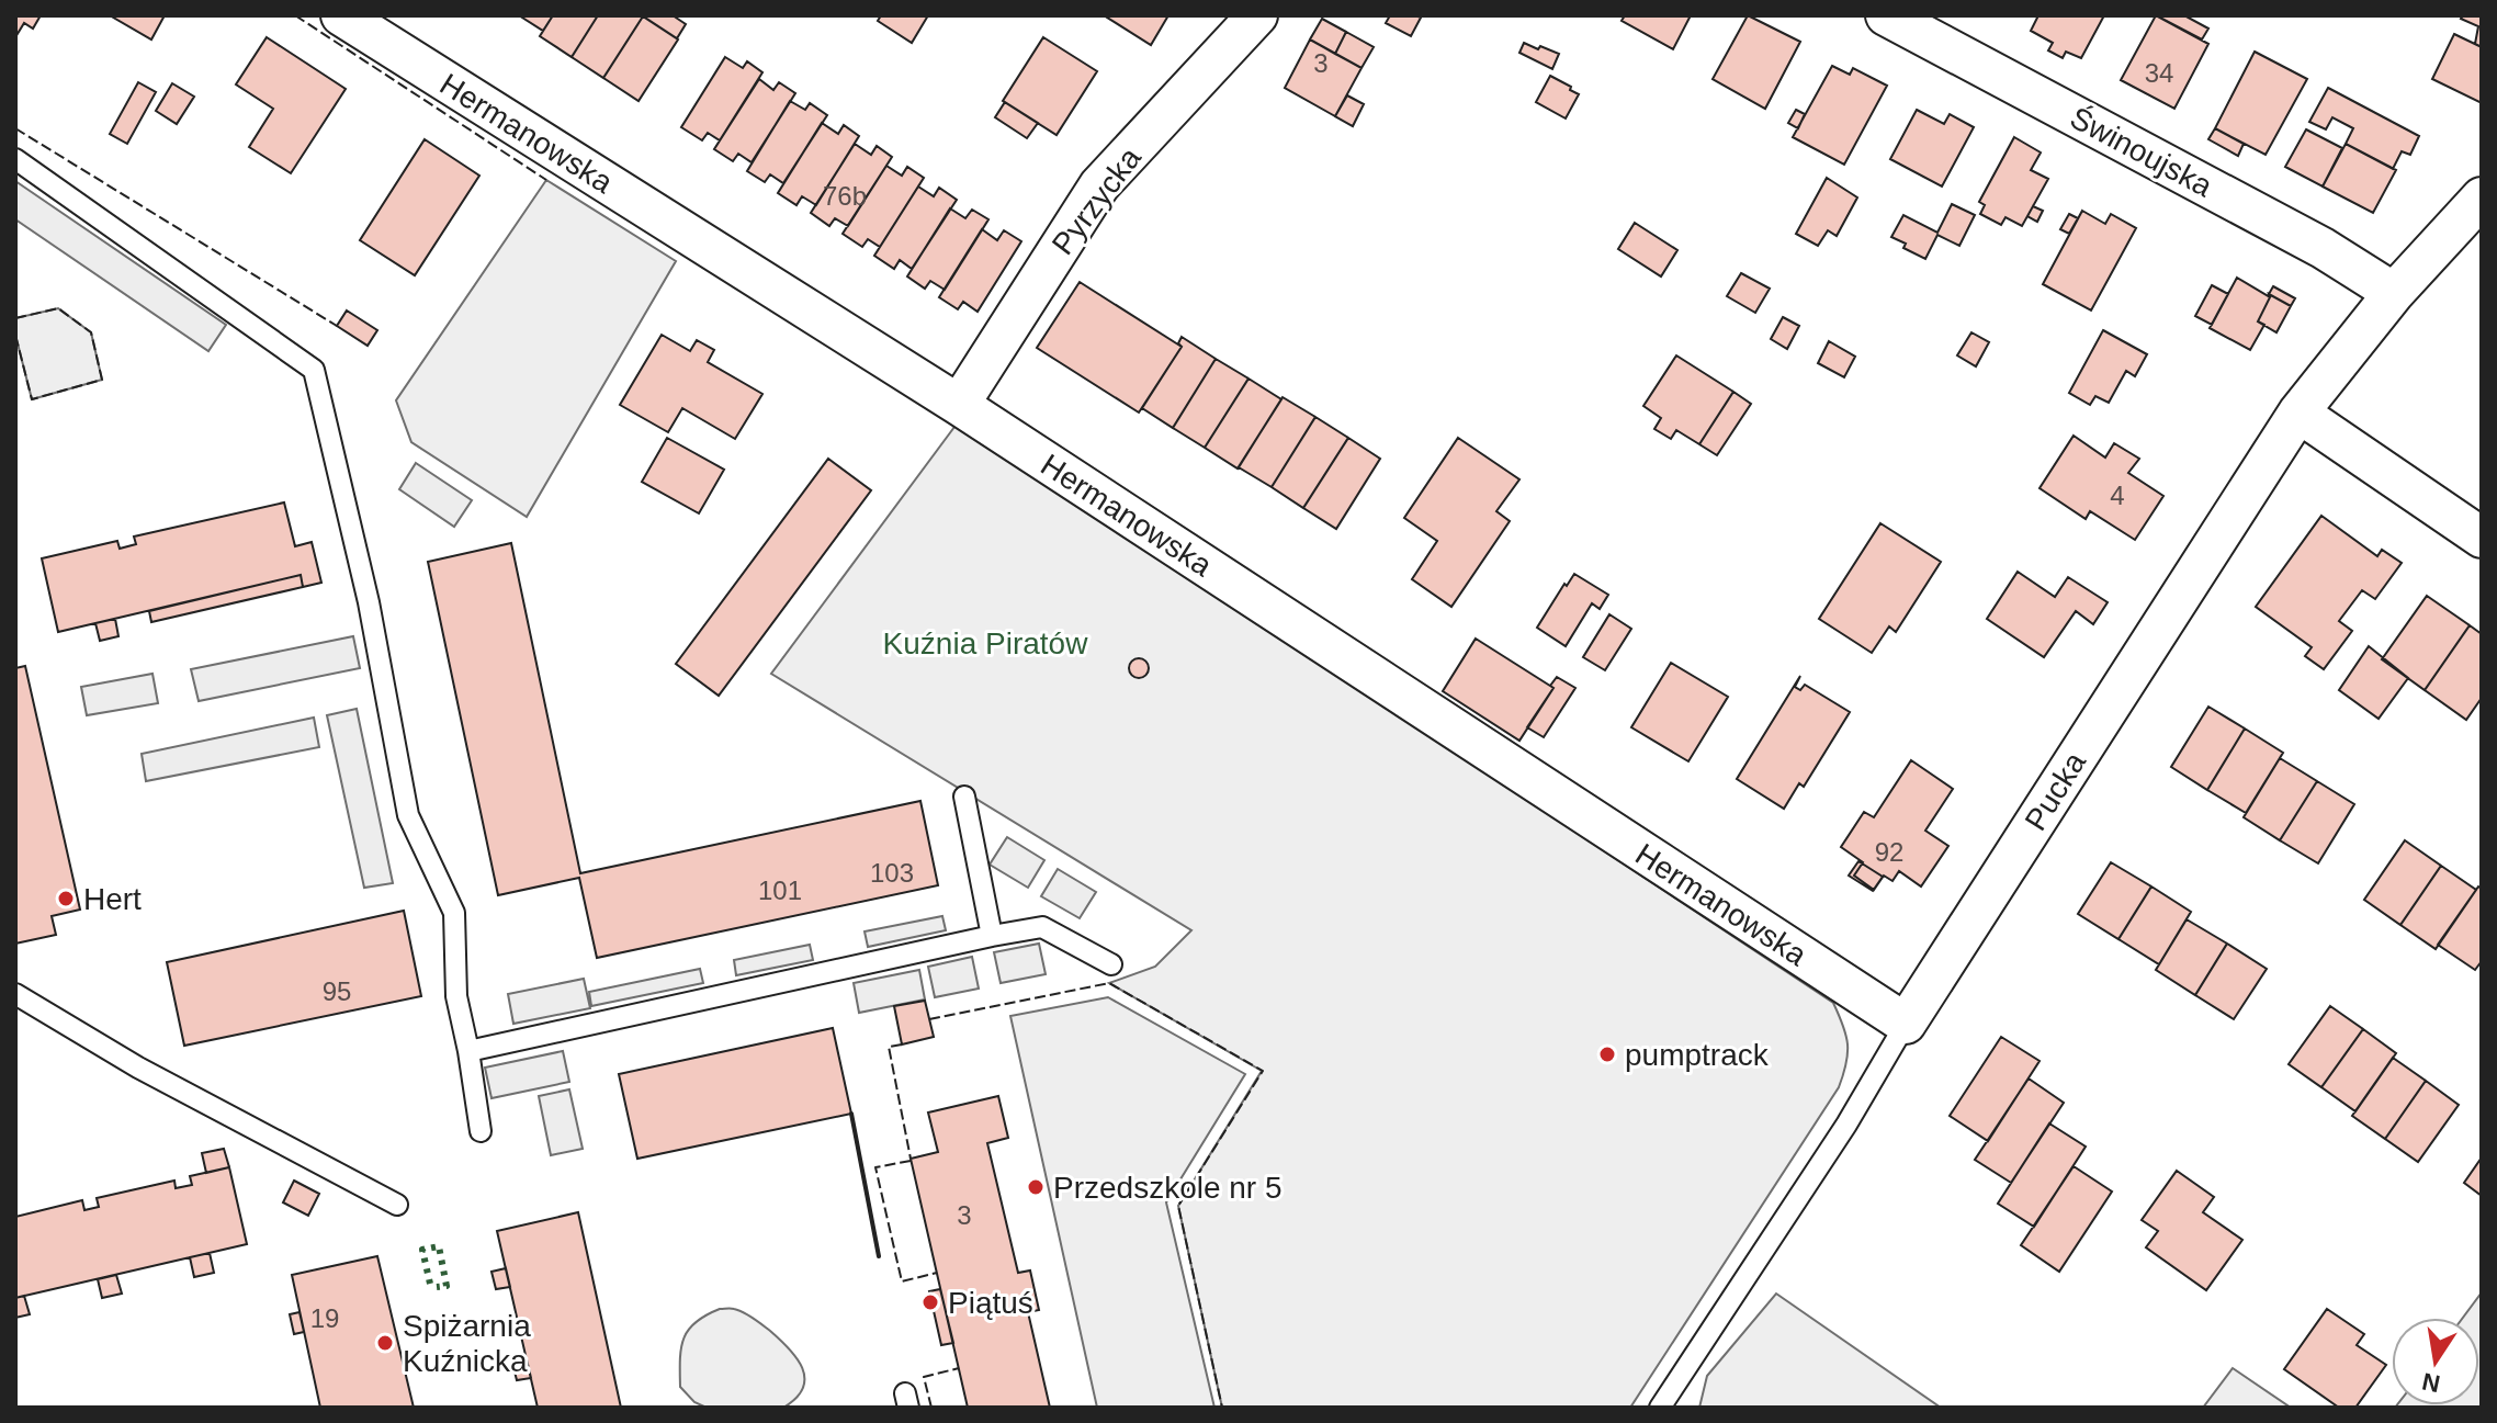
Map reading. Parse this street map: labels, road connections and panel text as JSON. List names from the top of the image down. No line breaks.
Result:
{"streets":{"street":["Hermanowska","Świnoujska","Pyrzycka","Pucka"]},"crossings":[["Hermanowska","Pyrzycka"],["Hermanowska","Pucka"],["Świnoujska","Pucka"]],"parks":["Kuźnia Piratów"],"places":["Hert","pumptrack","Przedszkole nr 5","Piątuś","Spiżarnia Kuźnicka"],"house_numbers":["3","34","76b","4","92","103","101","95","3","19"],"north":"bottom"}
